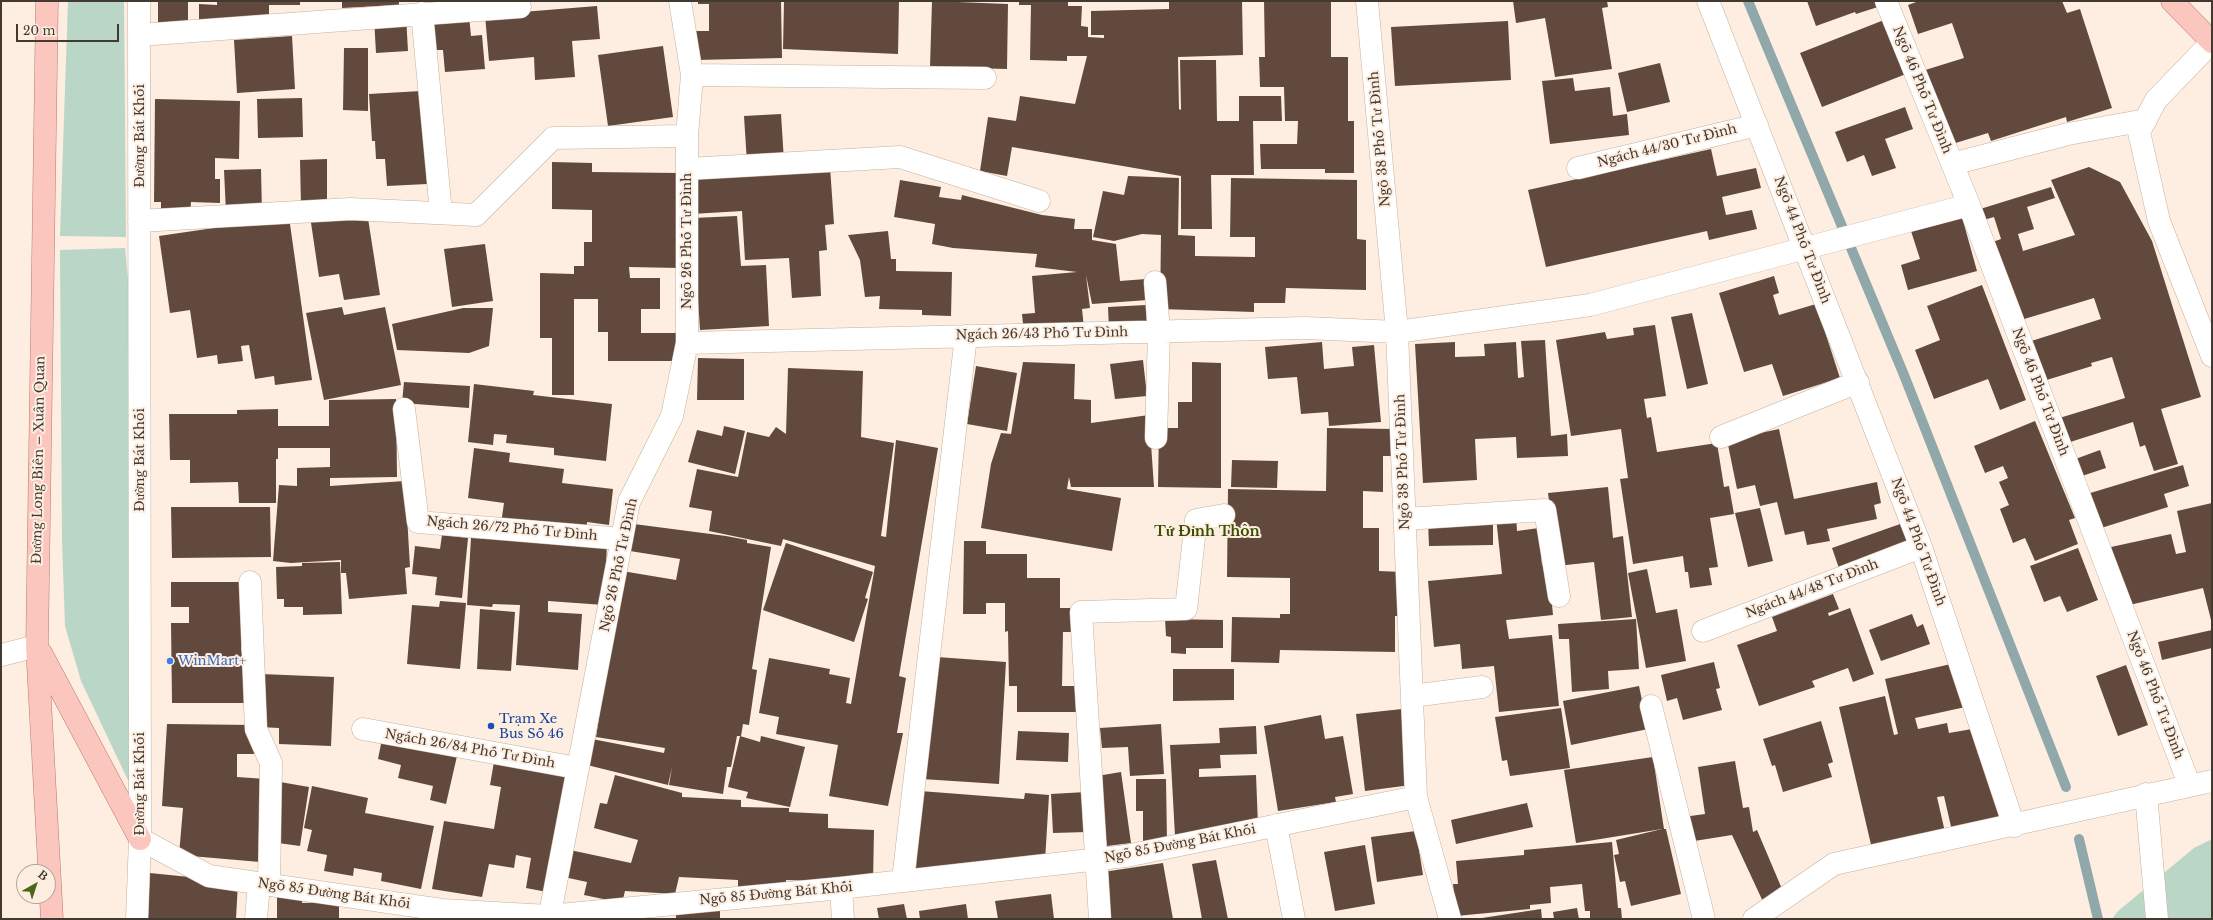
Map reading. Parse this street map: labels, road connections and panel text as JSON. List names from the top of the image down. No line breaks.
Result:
{"streets":{"main road":["Đường Long Biên – Xuân Quan"],"street":["Ngõ 46 Phố Tư Đình","Đường Bát Khối","Ngõ 38 Phố Tư Đình","Ngách 44/30 Tư Đình","Ngõ 44 Phố Tư Đình","Ngõ 26 Phố Tư Đình","Ngách 26/43 Phố Tư Đình","Ngách 26/72 Phố Tư Đình","Ngách 44/48 Tư Đình","Ngách 26/84 Phố Tư Đình","Ngõ 85 Đường Bát Khối"]},"crossings":[["Ngõ 46 Phố Tư Đình","Ngách 26/43 Phố Tư Đình"],["Đường Bát Khối","Ngõ 85 Đường Bát Khối"],["Ngõ 38 Phố Tư Đình","Ngách 26/43 Phố Tư Đình"],["Ngõ 38 Phố Tư Đình","Ngõ 85 Đường Bát Khối"],["Ngách 44/30 Tư Đình","Ngõ 44 Phố Tư Đình"],["Ngõ 44 Phố Tư Đình","Ngách 26/43 Phố Tư Đình"],["Ngõ 44 Phố Tư Đình","Ngách 44/48 Tư Đình"],["Ngõ 26 Phố Tư Đình","Ngách 26/43 Phố Tư Đình"],["Ngõ 26 Phố Tư Đình","Ngách 26/72 Phố Tư Đình"],["Ngõ 26 Phố Tư Đình","Ngách 26/84 Phố Tư Đình"],["Ngõ 26 Phố Tư Đình","Ngõ 85 Đường Bát Khối"]],"districts":["Tứ Đỉnh Thôn"],"places":["WinMart+","Trạm Xe Bus Số 46"],"scale_bar":"20 m","north":"top right"}
